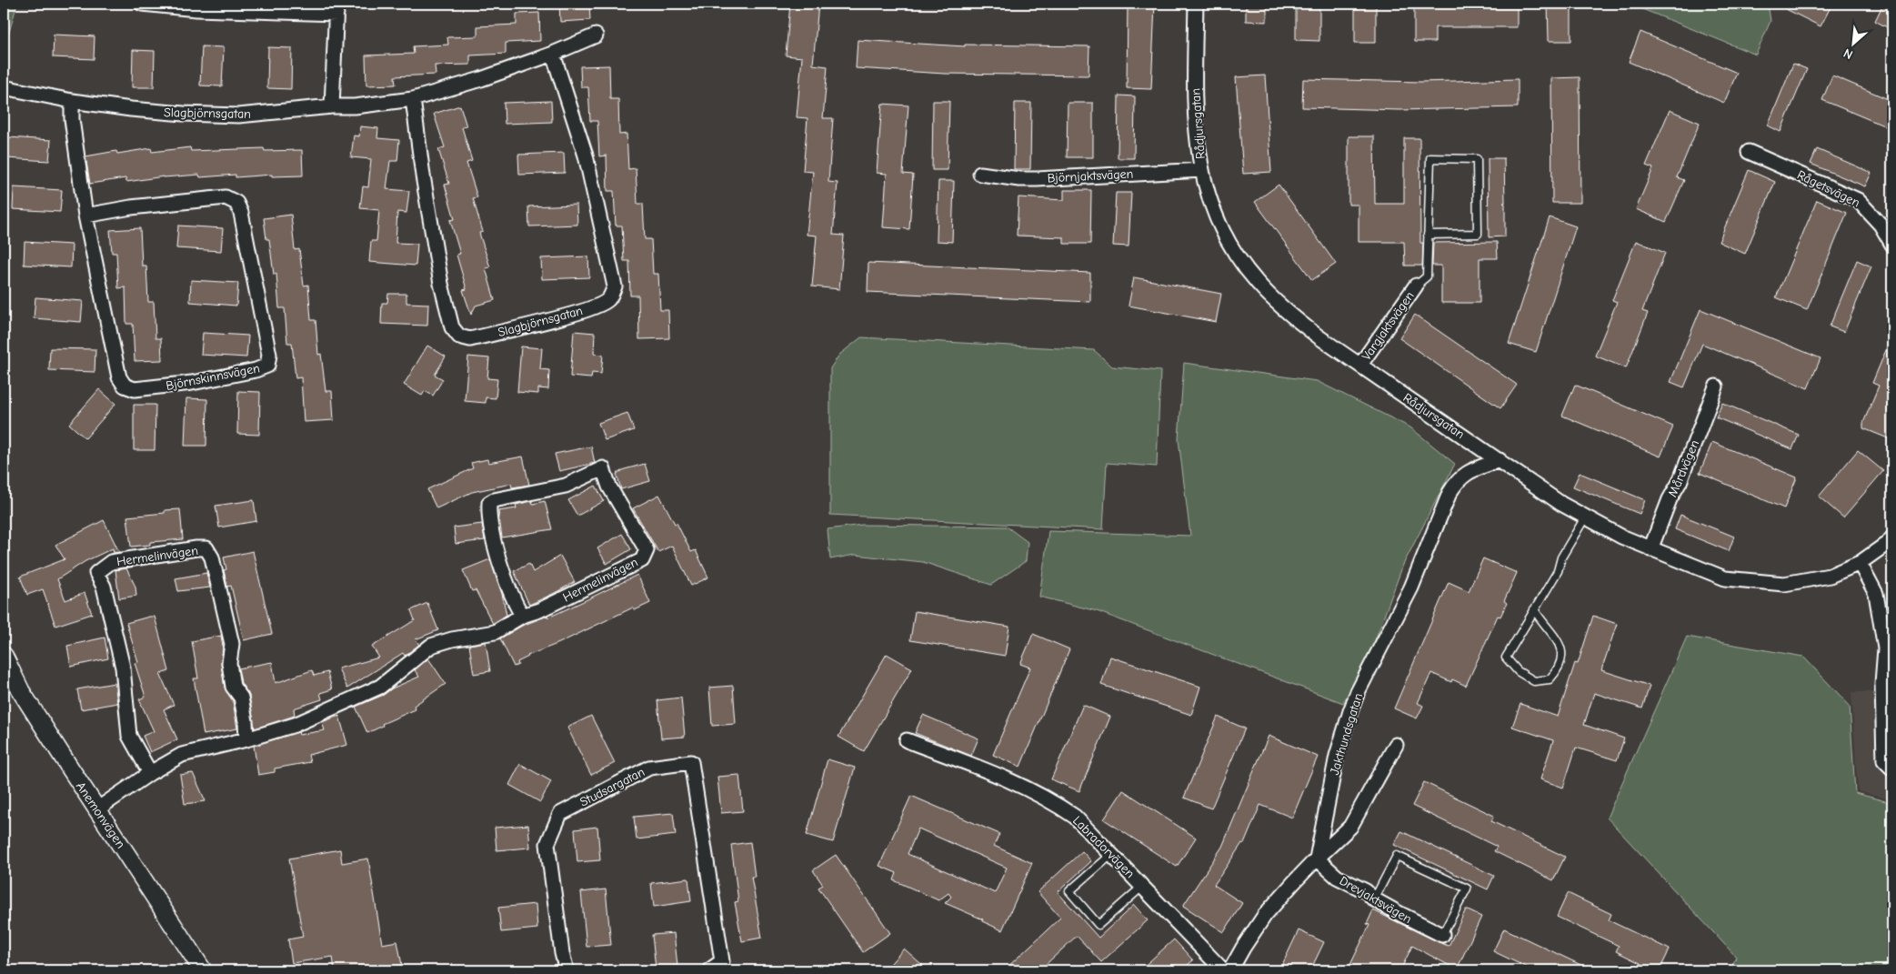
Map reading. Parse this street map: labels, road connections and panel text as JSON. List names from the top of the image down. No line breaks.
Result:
{"streets":{"street":["Slagbjörnsgatan","Rådjursgatan","Björnjaktsvägen","Rågetsvägen","Vargjaktsvägen","Björnskinnsvägen","Mårdvägen","Hermelinvägen","Jakthundsgatan","Studsargatan","Anemonvägen","Labradorvägen","Drevjaktsvägen"]},"crossings":[["Slagbjörnsgatan","Björnskinnsvägen"],["Rådjursgatan","Björnjaktsvägen"],["Rådjursgatan","Vargjaktsvägen"],["Rådjursgatan","Mårdvägen"],["Rådjursgatan","Jakthundsgatan"],["Hermelinvägen","Anemonvägen"],["Jakthundsgatan","Drevjaktsvägen"]],"north":"bottom left"}
